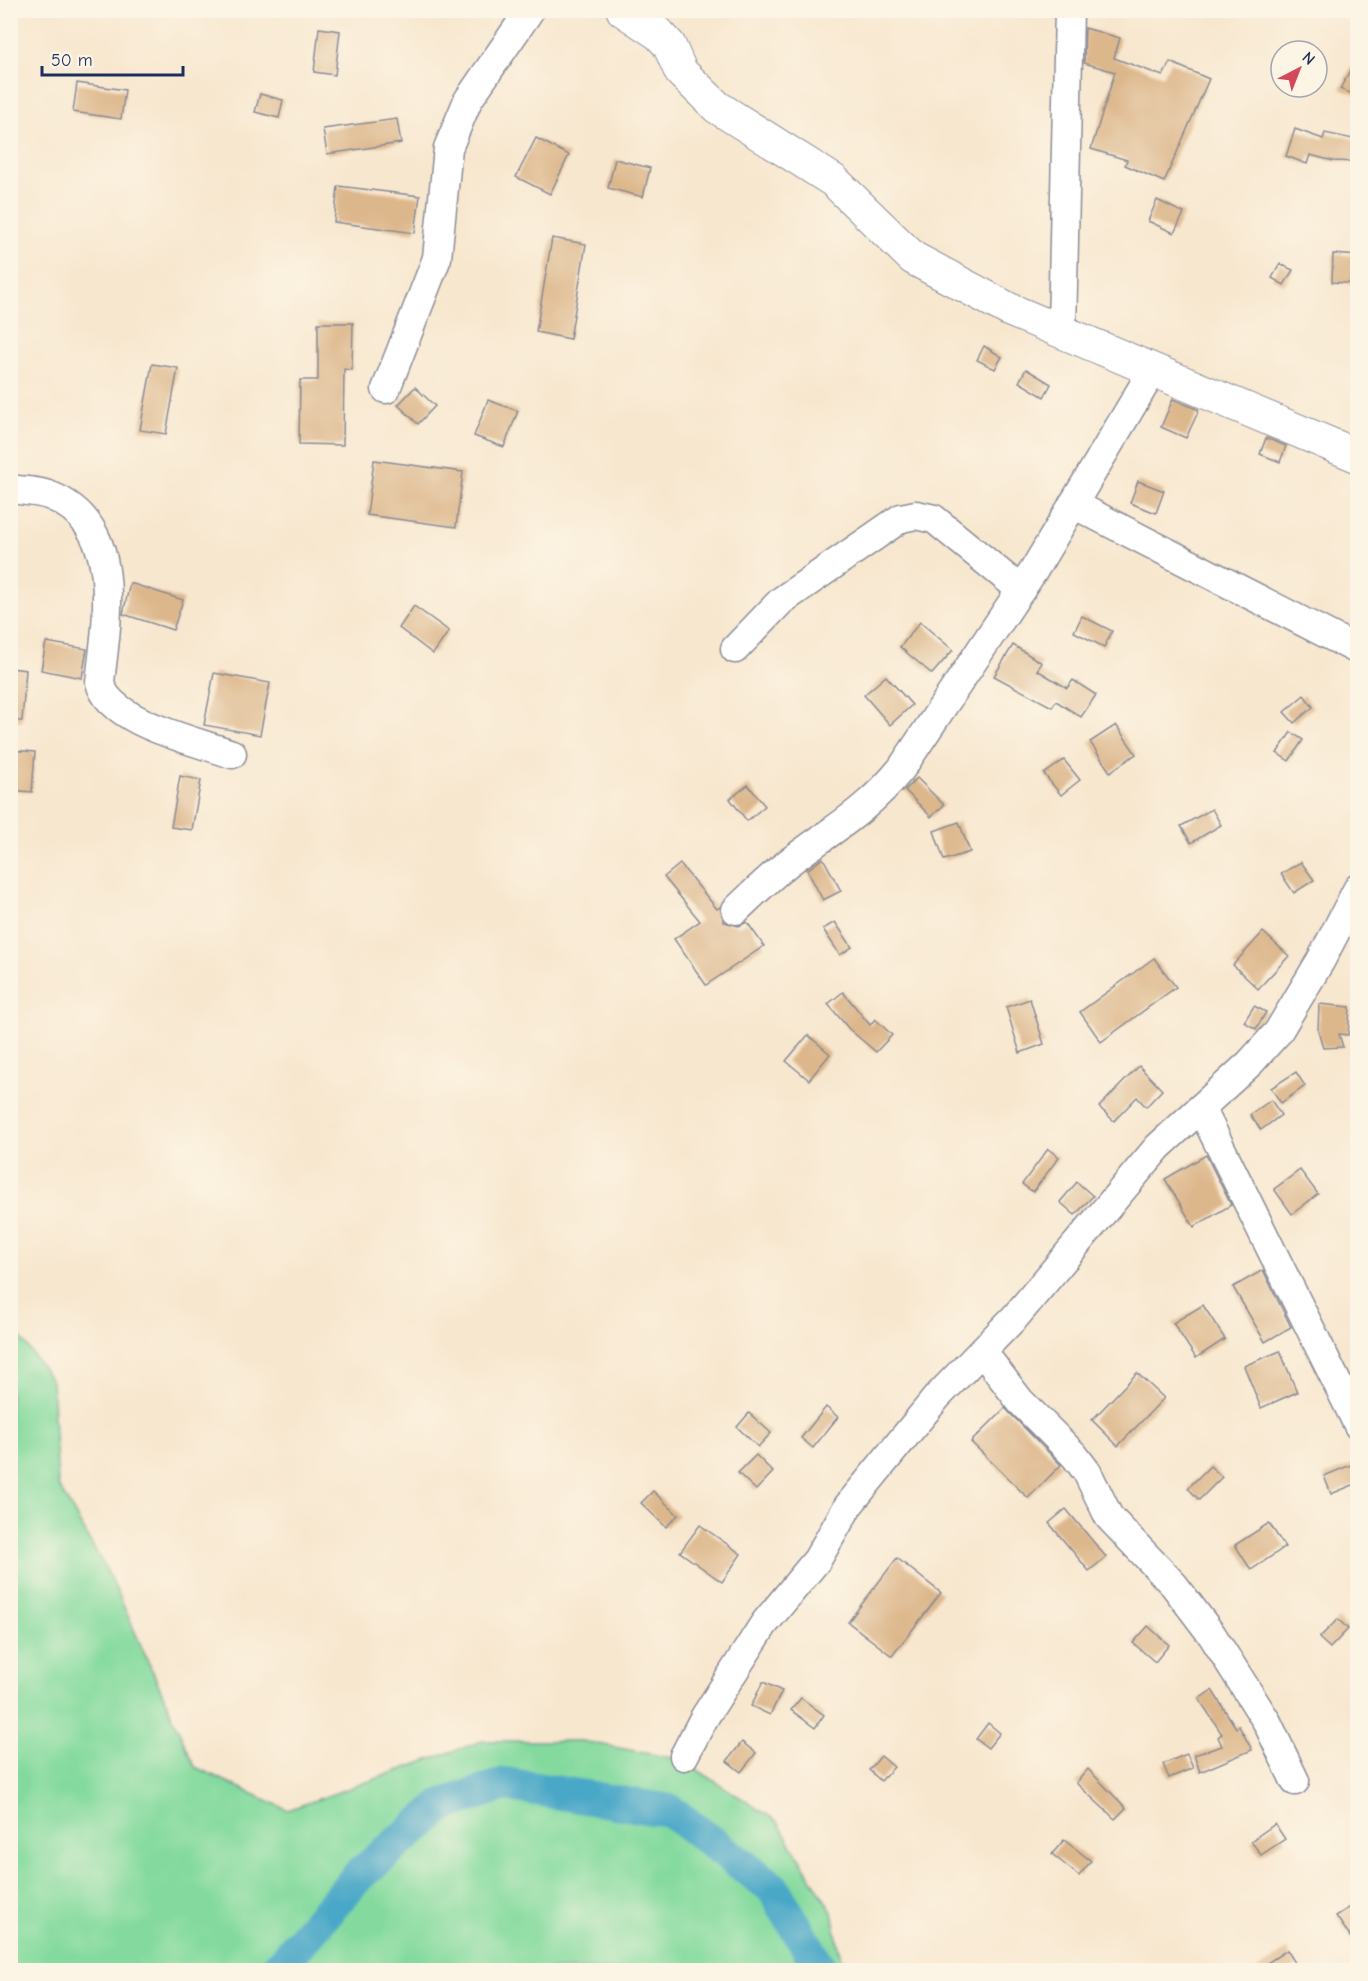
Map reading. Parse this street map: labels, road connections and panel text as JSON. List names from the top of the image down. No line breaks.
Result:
{"scale_bar":"50 m","north":"top right"}
